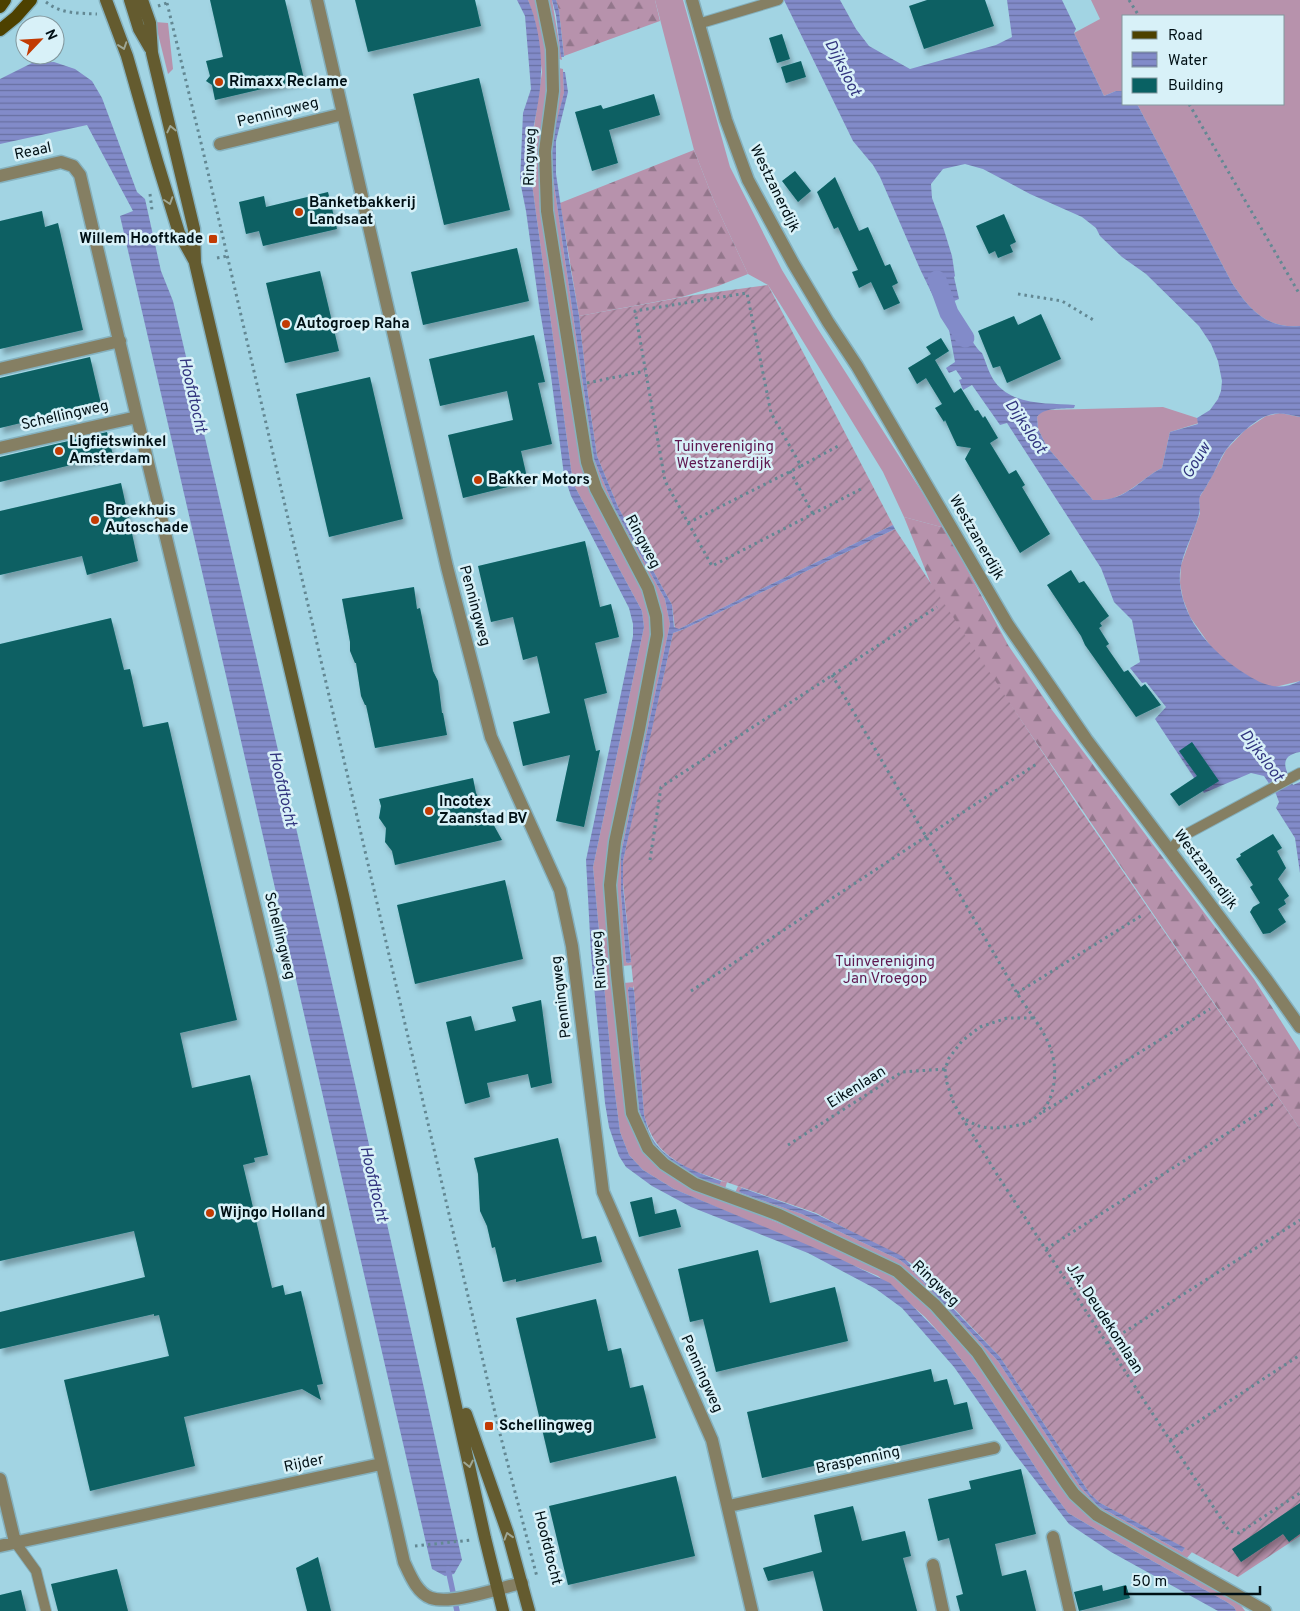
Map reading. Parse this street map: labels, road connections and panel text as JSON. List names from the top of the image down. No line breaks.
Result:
{"streets":{"street":["Penningweg","Reaal","Ringweg","Westzanerdijk","Schellingweg","Braspenning","Rijder"],"path":["Eikenlaan","J.A. Deudekomlaan","Hoofdtocht"]},"crossings":[["Penningweg","Braspenning"],["Reaal","Schellingweg"],["Schellingweg","Rijder"],["Eikenlaan","J.A. Deudekomlaan"]],"water":["Dijksloot","Hoofdtocht","Gouw"],"parks":["Tuinvereniging Westzanerdijk","Tuinvereniging Jan Vroegop"],"places":{"other":["Rimaxx Reclame","Banketbakkerij Landsaat","Autogroep Raha","Ligfietswinkel Amsterdam","Bakker Motors","Broekhuis Autoschade","Incotex Zaanstad BV","Wijngo Holland"],"transit":["Willem Hooftkade","Schellingweg"]},"legend":["Road","Water","Building"],"scale_bar":"50 m","north":"top right"}
